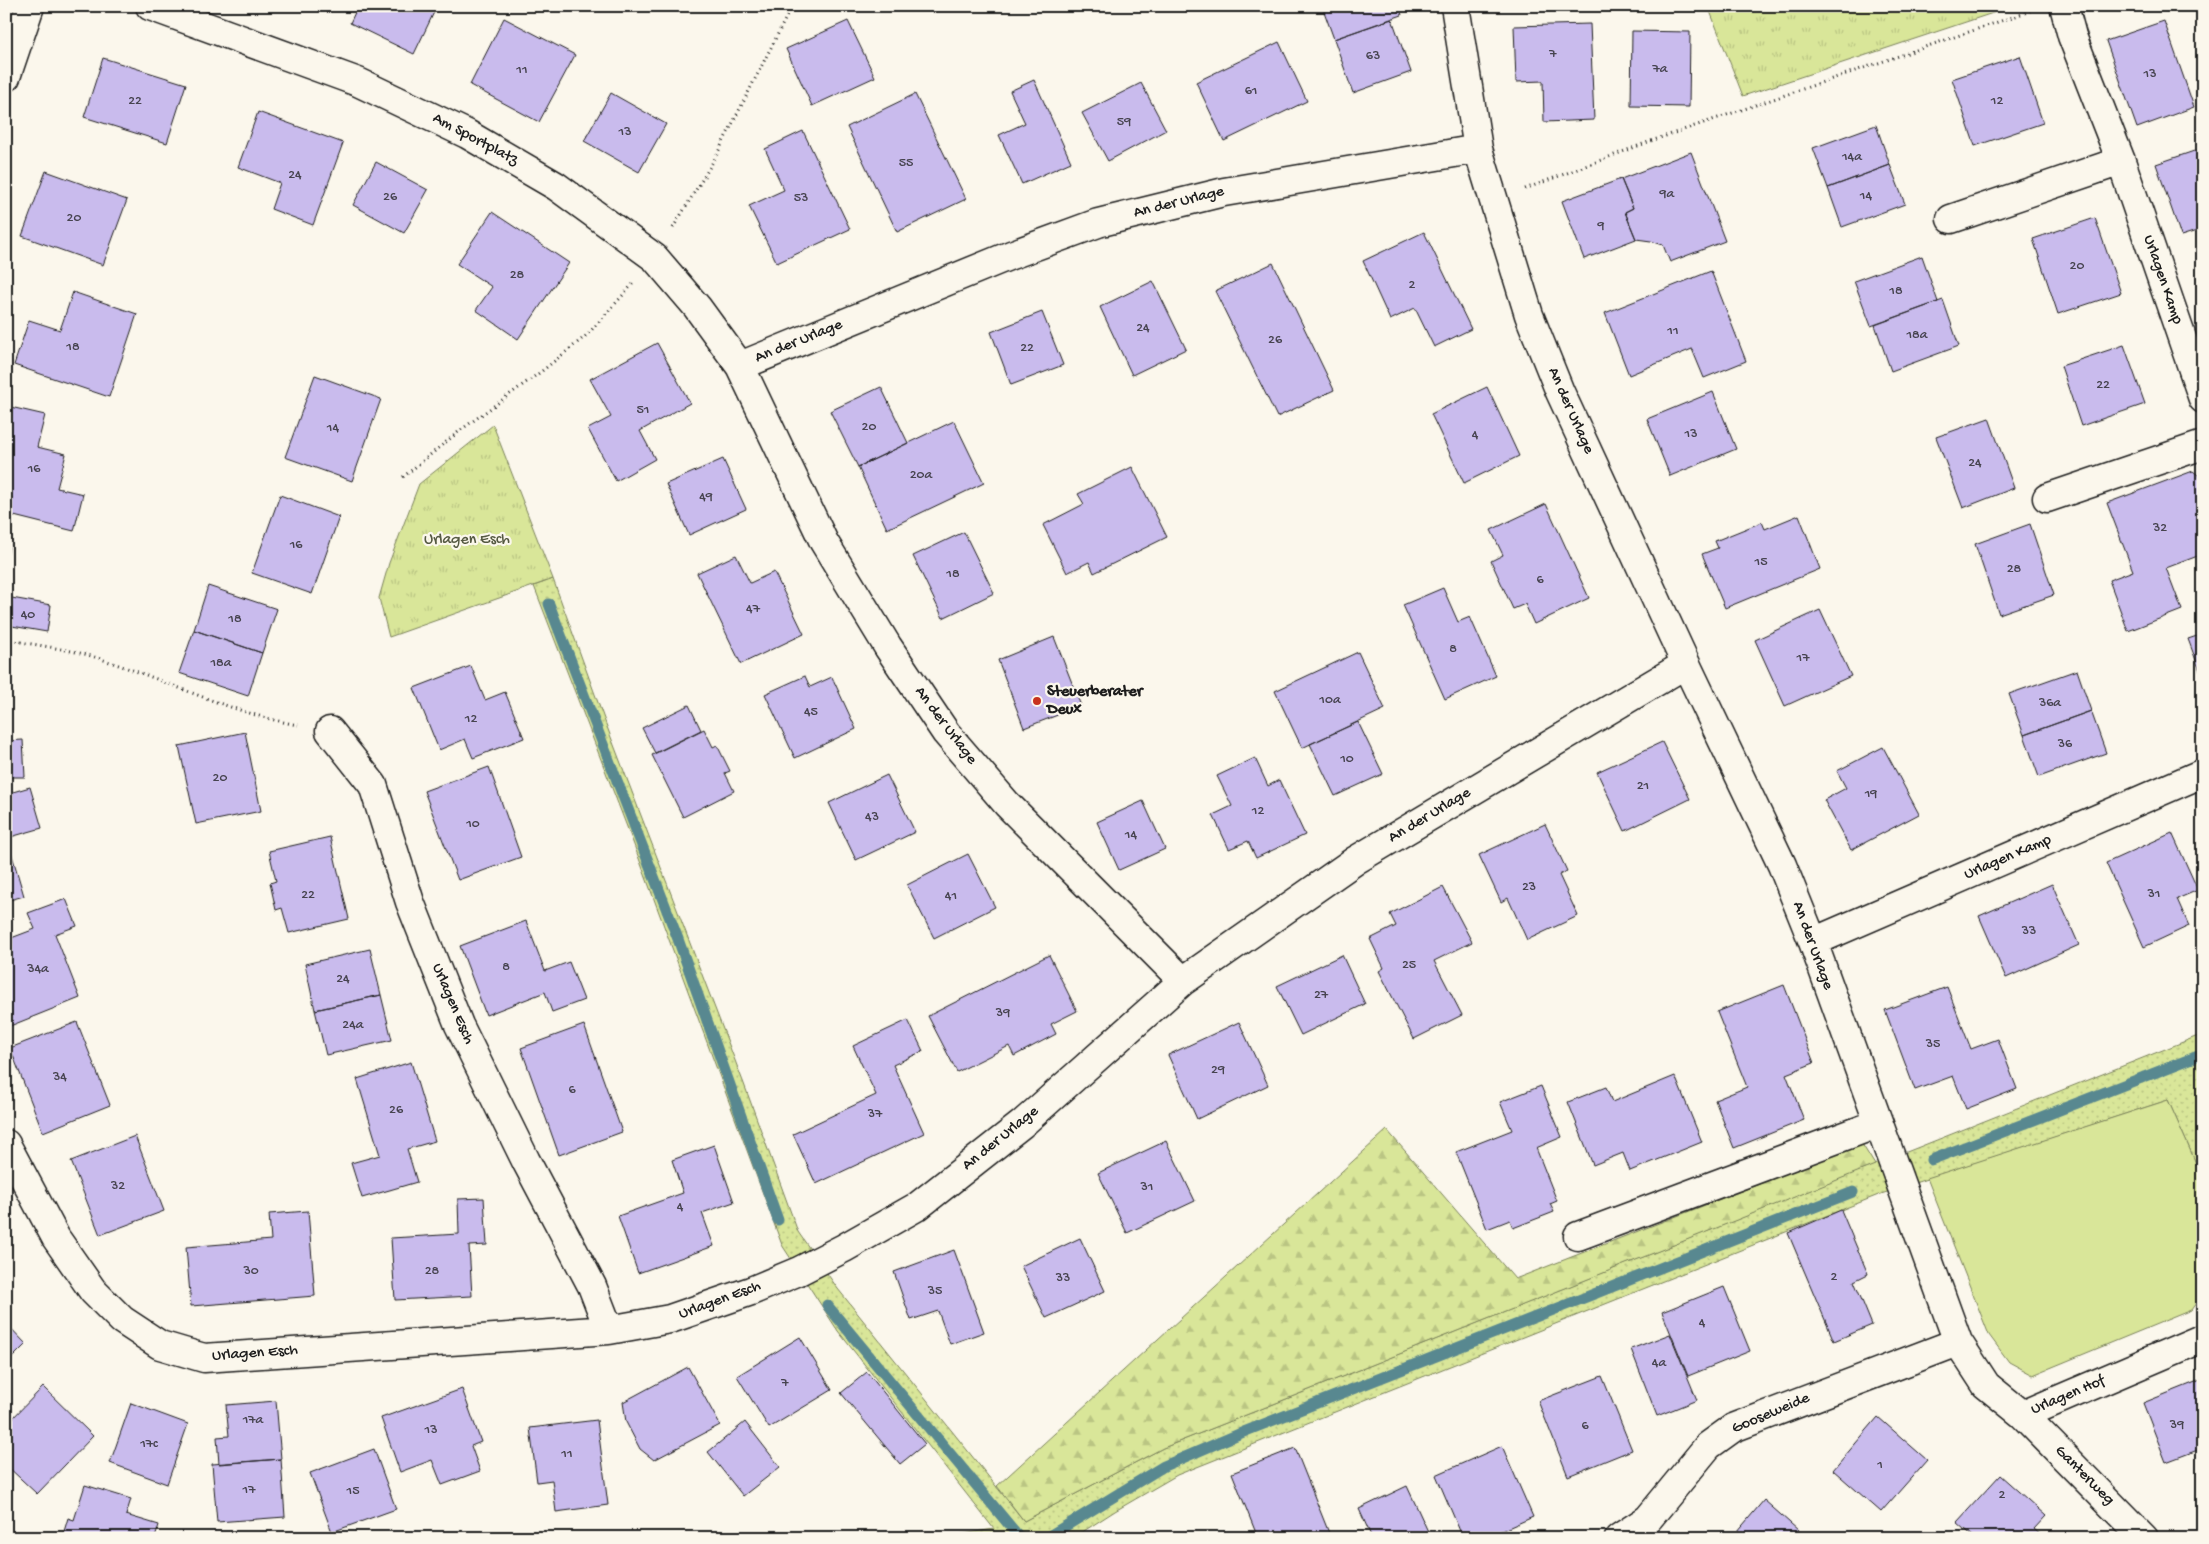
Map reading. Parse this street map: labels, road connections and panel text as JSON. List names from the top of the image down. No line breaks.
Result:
{"streets":{"street":["Am Sportplatz","An der Urlage","Urlagen Kamp","Urlagen Esch","Urlagen Hof","Gooseweide","Ganterweg"]},"crossings":[["Am Sportplatz","An der Urlage"],["An der Urlage","Urlagen Kamp"],["An der Urlage","Urlagen Esch"],["An der Urlage","Urlagen Hof"],["An der Urlage","Gooseweide"],["Urlagen Hof","Gooseweide"],["Urlagen Hof","Ganterweg"]],"parks":["Urlagen Esch"],"places":["Steuerberater Deux"],"house_numbers":["7","63","7a","11","13","61","22","12","59","13","14a","55","24","9a","14","26","53","20","9","20","28","2","18","24","11","18a","26","18","22","22","51","20","14","13","4","24","16","20a","49","32","16","15","28","18","6","47","40","18","8","17","18a","10a","36a","45","12","36","10","20","21","19","12","43","10","14","23","31","22","41","33","25","8","34a","24","27","39","24a","35","29","34","6","26","37","32","31","4","30","28","2","33","35","4","4a","7","17a","39","6","13","17c","11","1","17","15","2"]}
